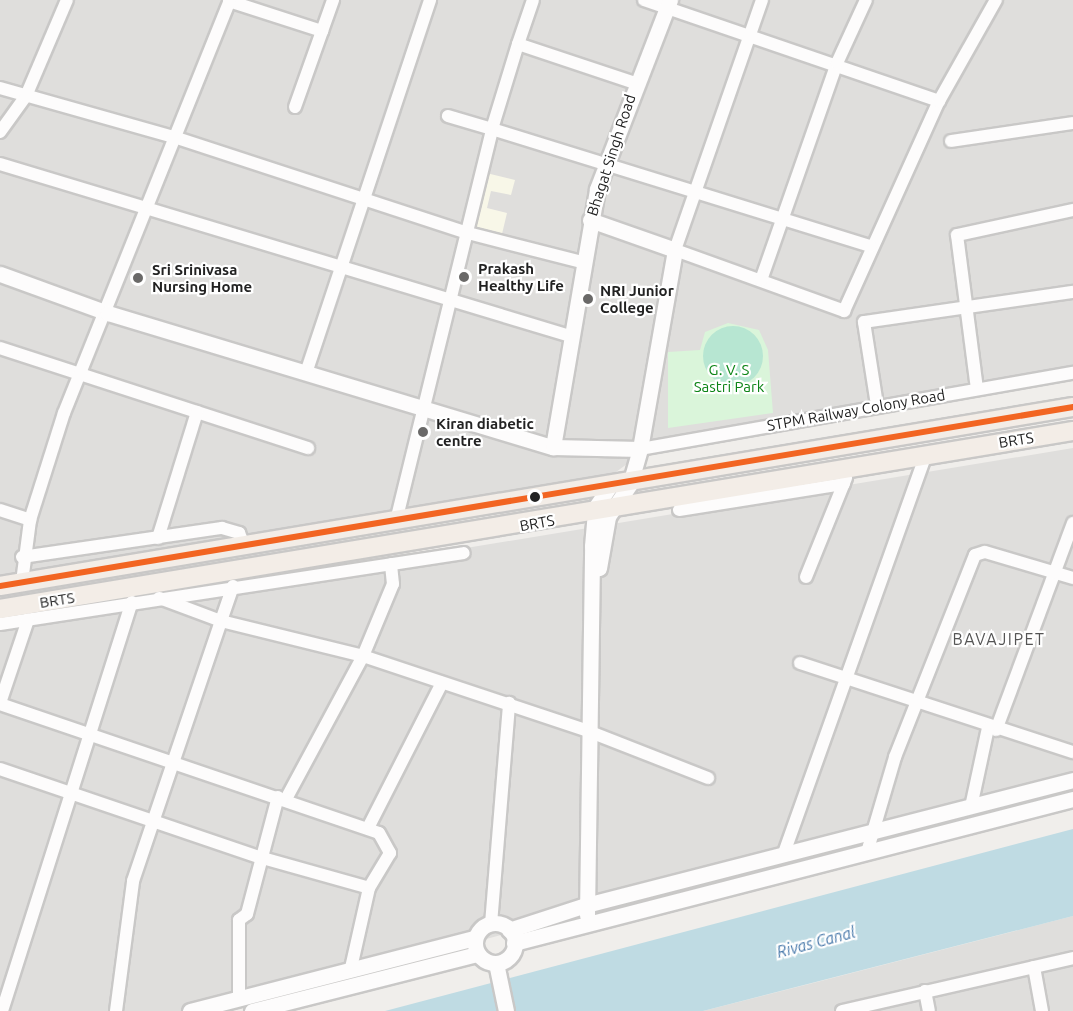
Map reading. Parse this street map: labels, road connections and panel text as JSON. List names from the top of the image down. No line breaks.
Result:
{"streets":{"main road":["BRTS"],"street":["Bhagat Singh Road","STPM Railway Colony Road"]},"districts":["BAVAJIPET"],"water":["Rivas Canal"],"parks":["G. V. S Sastri Park"],"places":["Prakash Healthy Life","Sri Srinivasa Nursing Home","NRI Junior College","Kiran diabetic centre"]}
